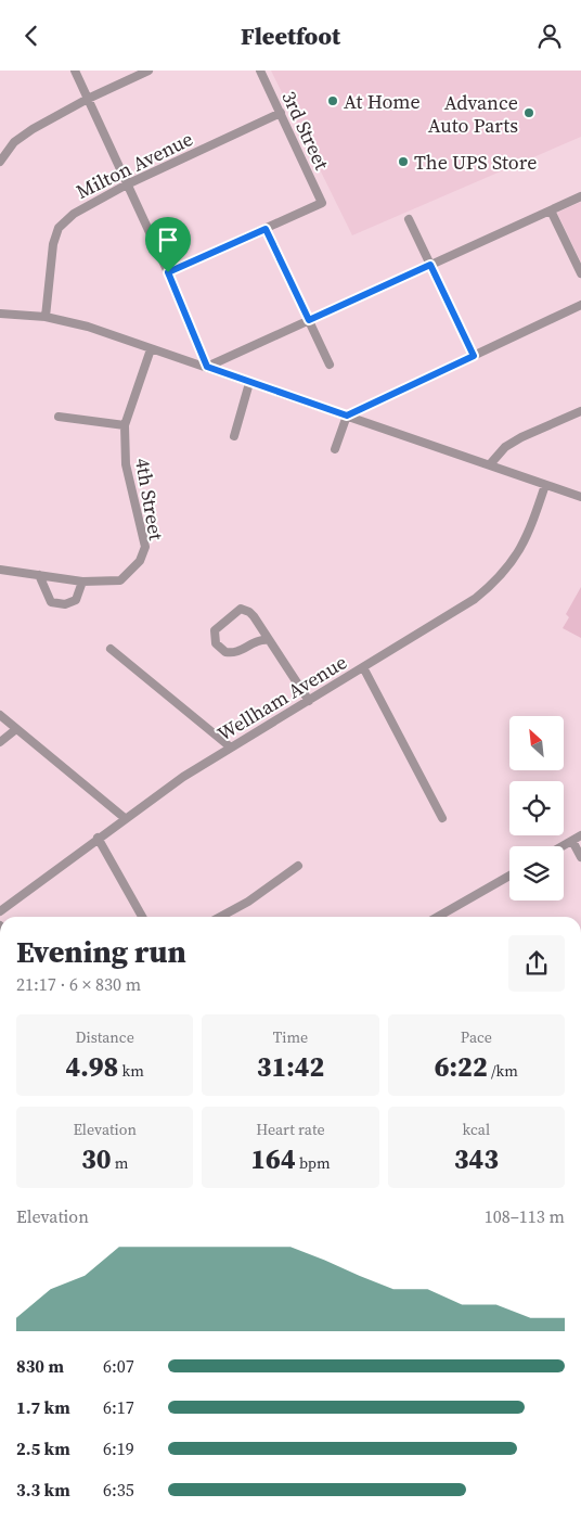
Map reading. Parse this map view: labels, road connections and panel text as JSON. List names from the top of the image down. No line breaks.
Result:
{"streets":{"street":["3rd Street","Milton Avenue","4th Street","Wellham Avenue"]},"crossings":[["3rd Street","Milton Avenue"]],"places":["At Home","Advance Auto Parts","The UPS Store"],"north":"top left","page":{"header":"Fleetfoot","heading":["Evening run","21:17 · 6 × 830 m"],"stats":[["Distance","4.98 km"],["Time","31:42"],["Pace","6:22 /km"],["Elevation","30 m"],["Heart rate","164 bpm"],["kcal","343"]],"chart":["Elevation","108–113 m"],"list":[{"name":"830 m","note":"6:07"},{"name":"1.7 km","note":"6:17"},{"name":"2.5 km","note":"6:19"},{"name":"3.3 km","note":"6:35"}]}}
